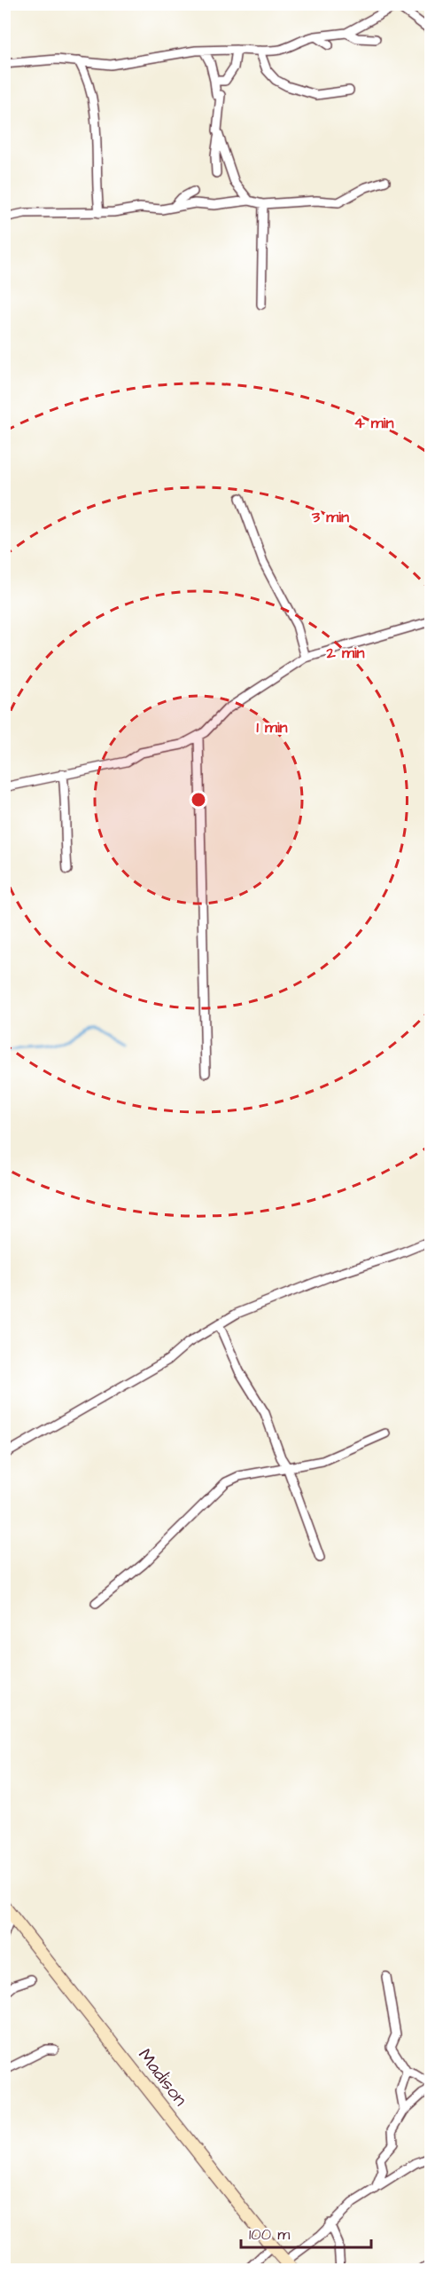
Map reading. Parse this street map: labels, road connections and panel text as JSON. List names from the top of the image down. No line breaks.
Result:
{"streets":{"street":["Madison"]},"scale_bar":"100 m","rings":["4 min","3 min","2 min","1 min"]}
